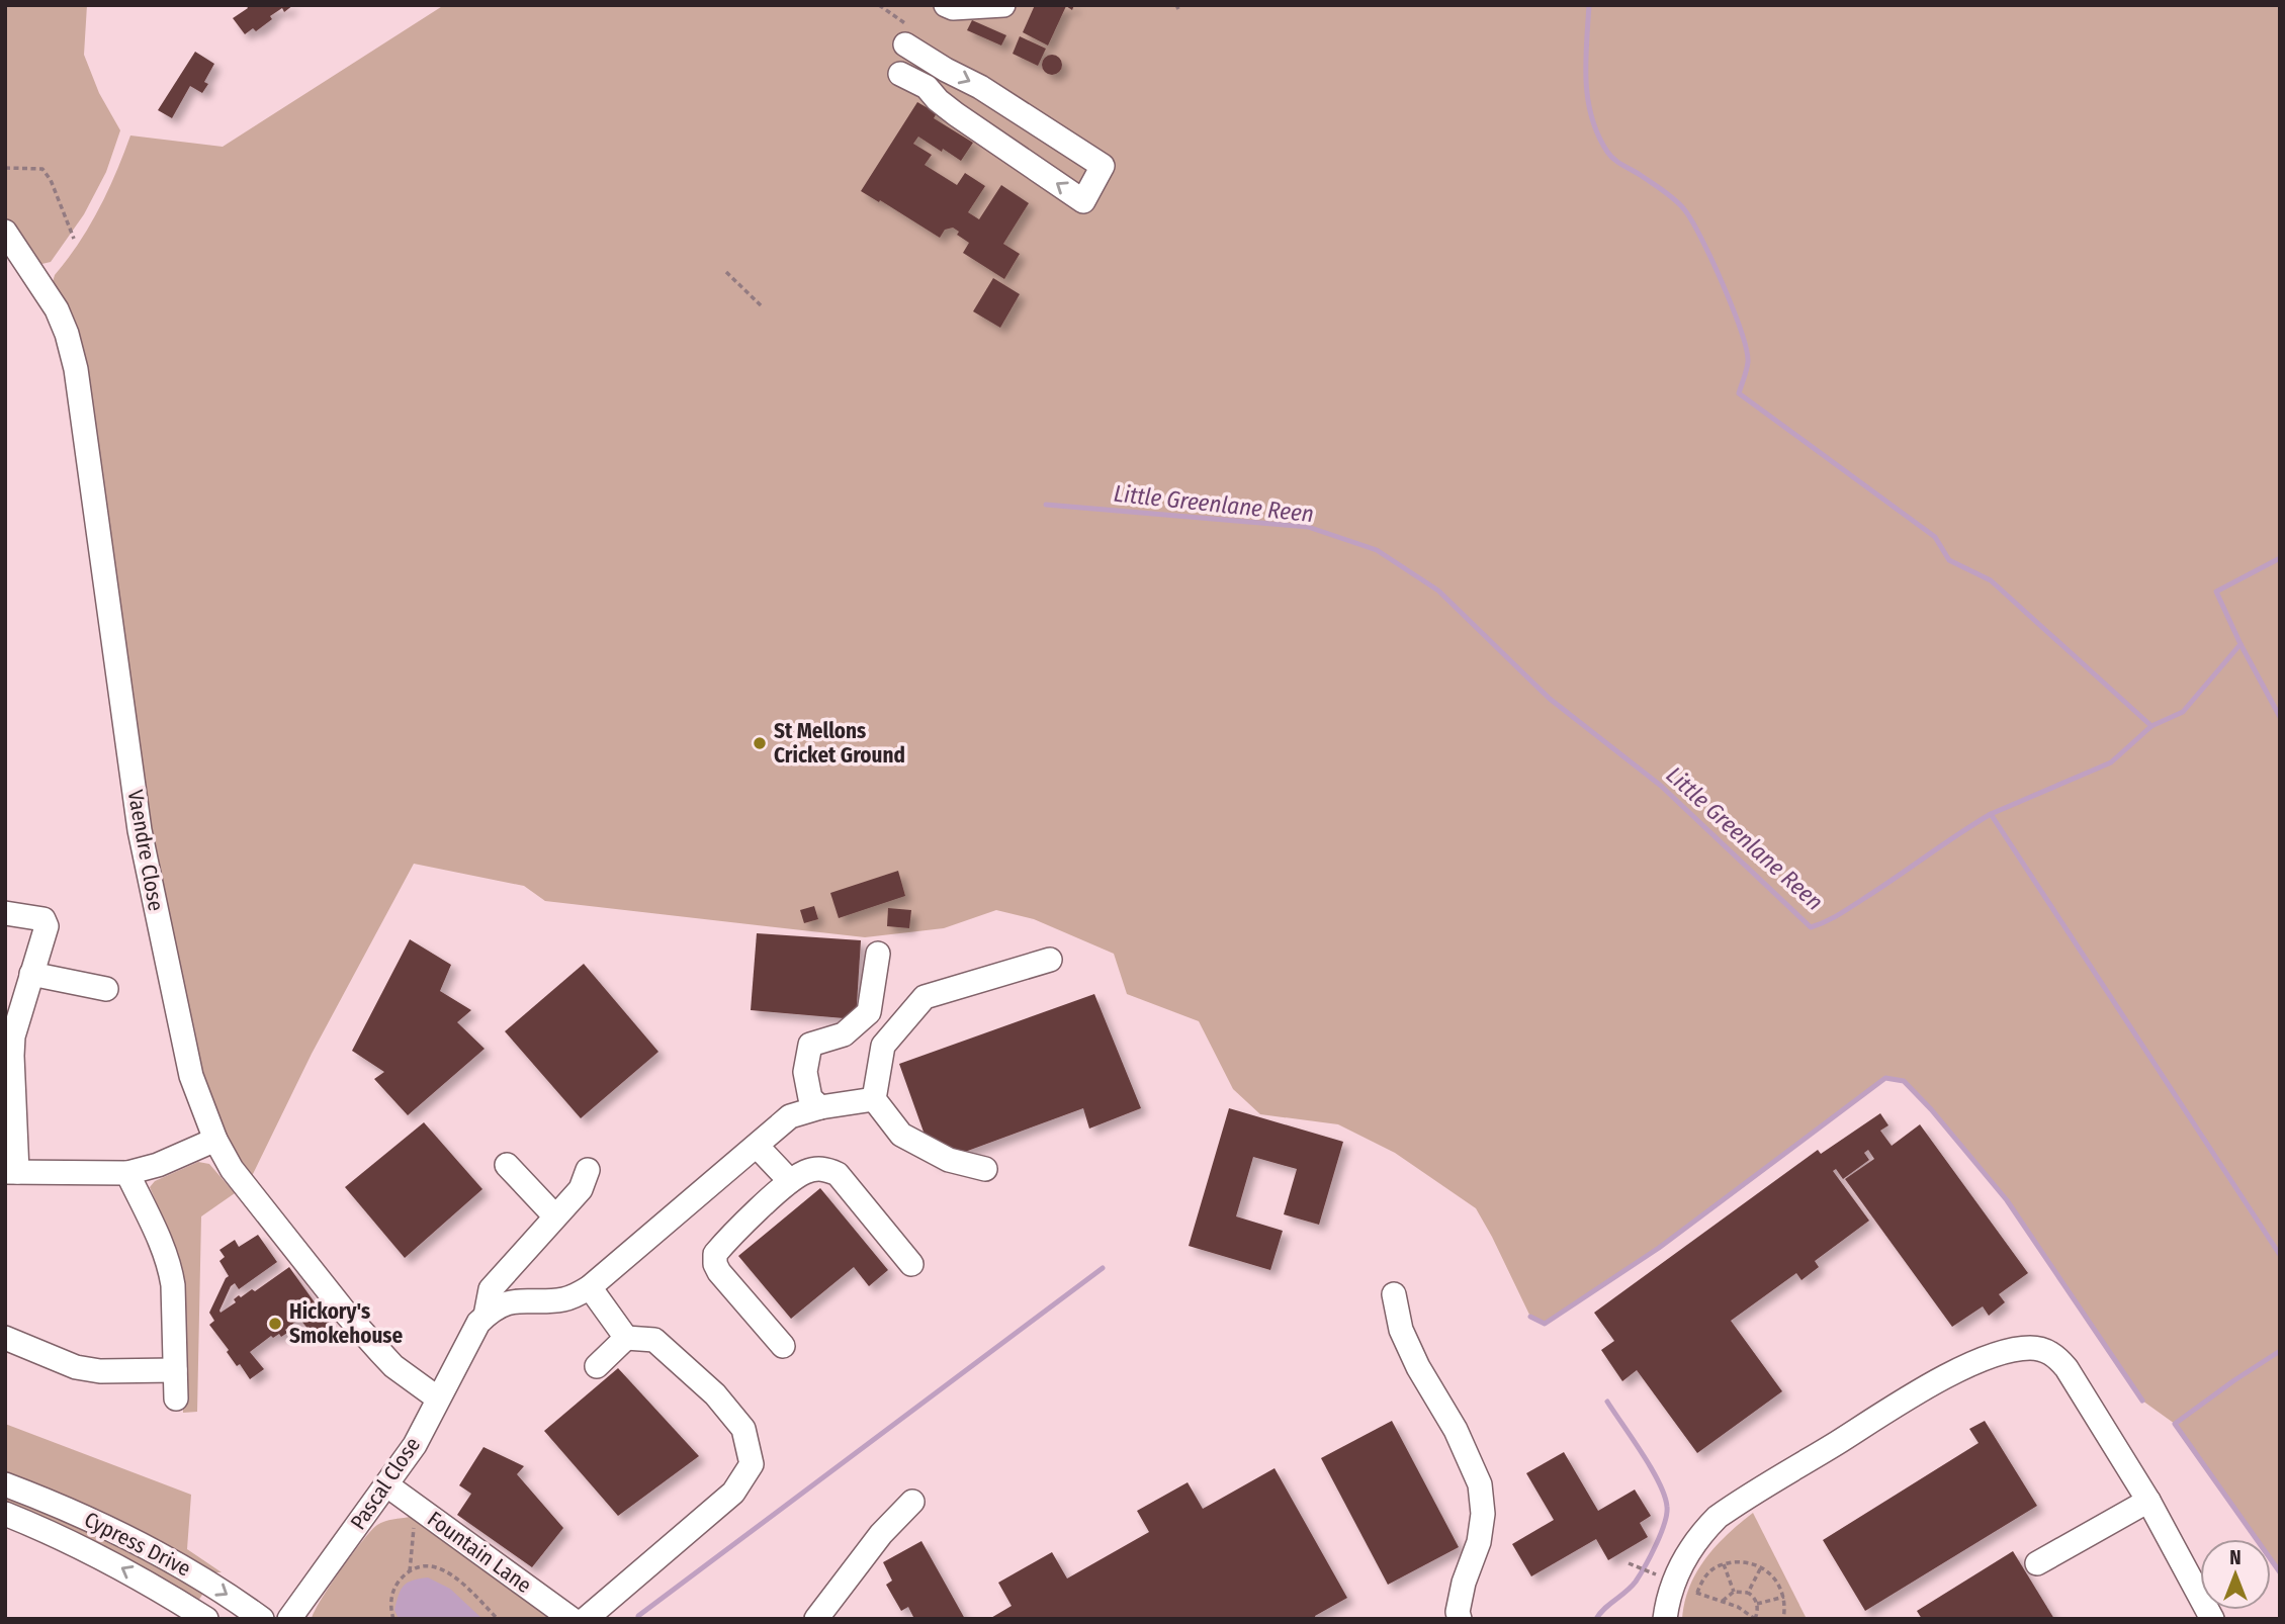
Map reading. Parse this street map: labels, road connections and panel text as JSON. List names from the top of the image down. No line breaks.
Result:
{"streets":{"street":["Vaendre Close","Pascal Close","Cypress Drive","Fountain Lane"]},"crossings":[["Vaendre Close","Pascal Close"],["Pascal Close","Fountain Lane"]],"water":["Little Greenlane Reen"],"places":["St Mellons Cricket Ground","Hickory's Smokehouse"],"north":"top"}
